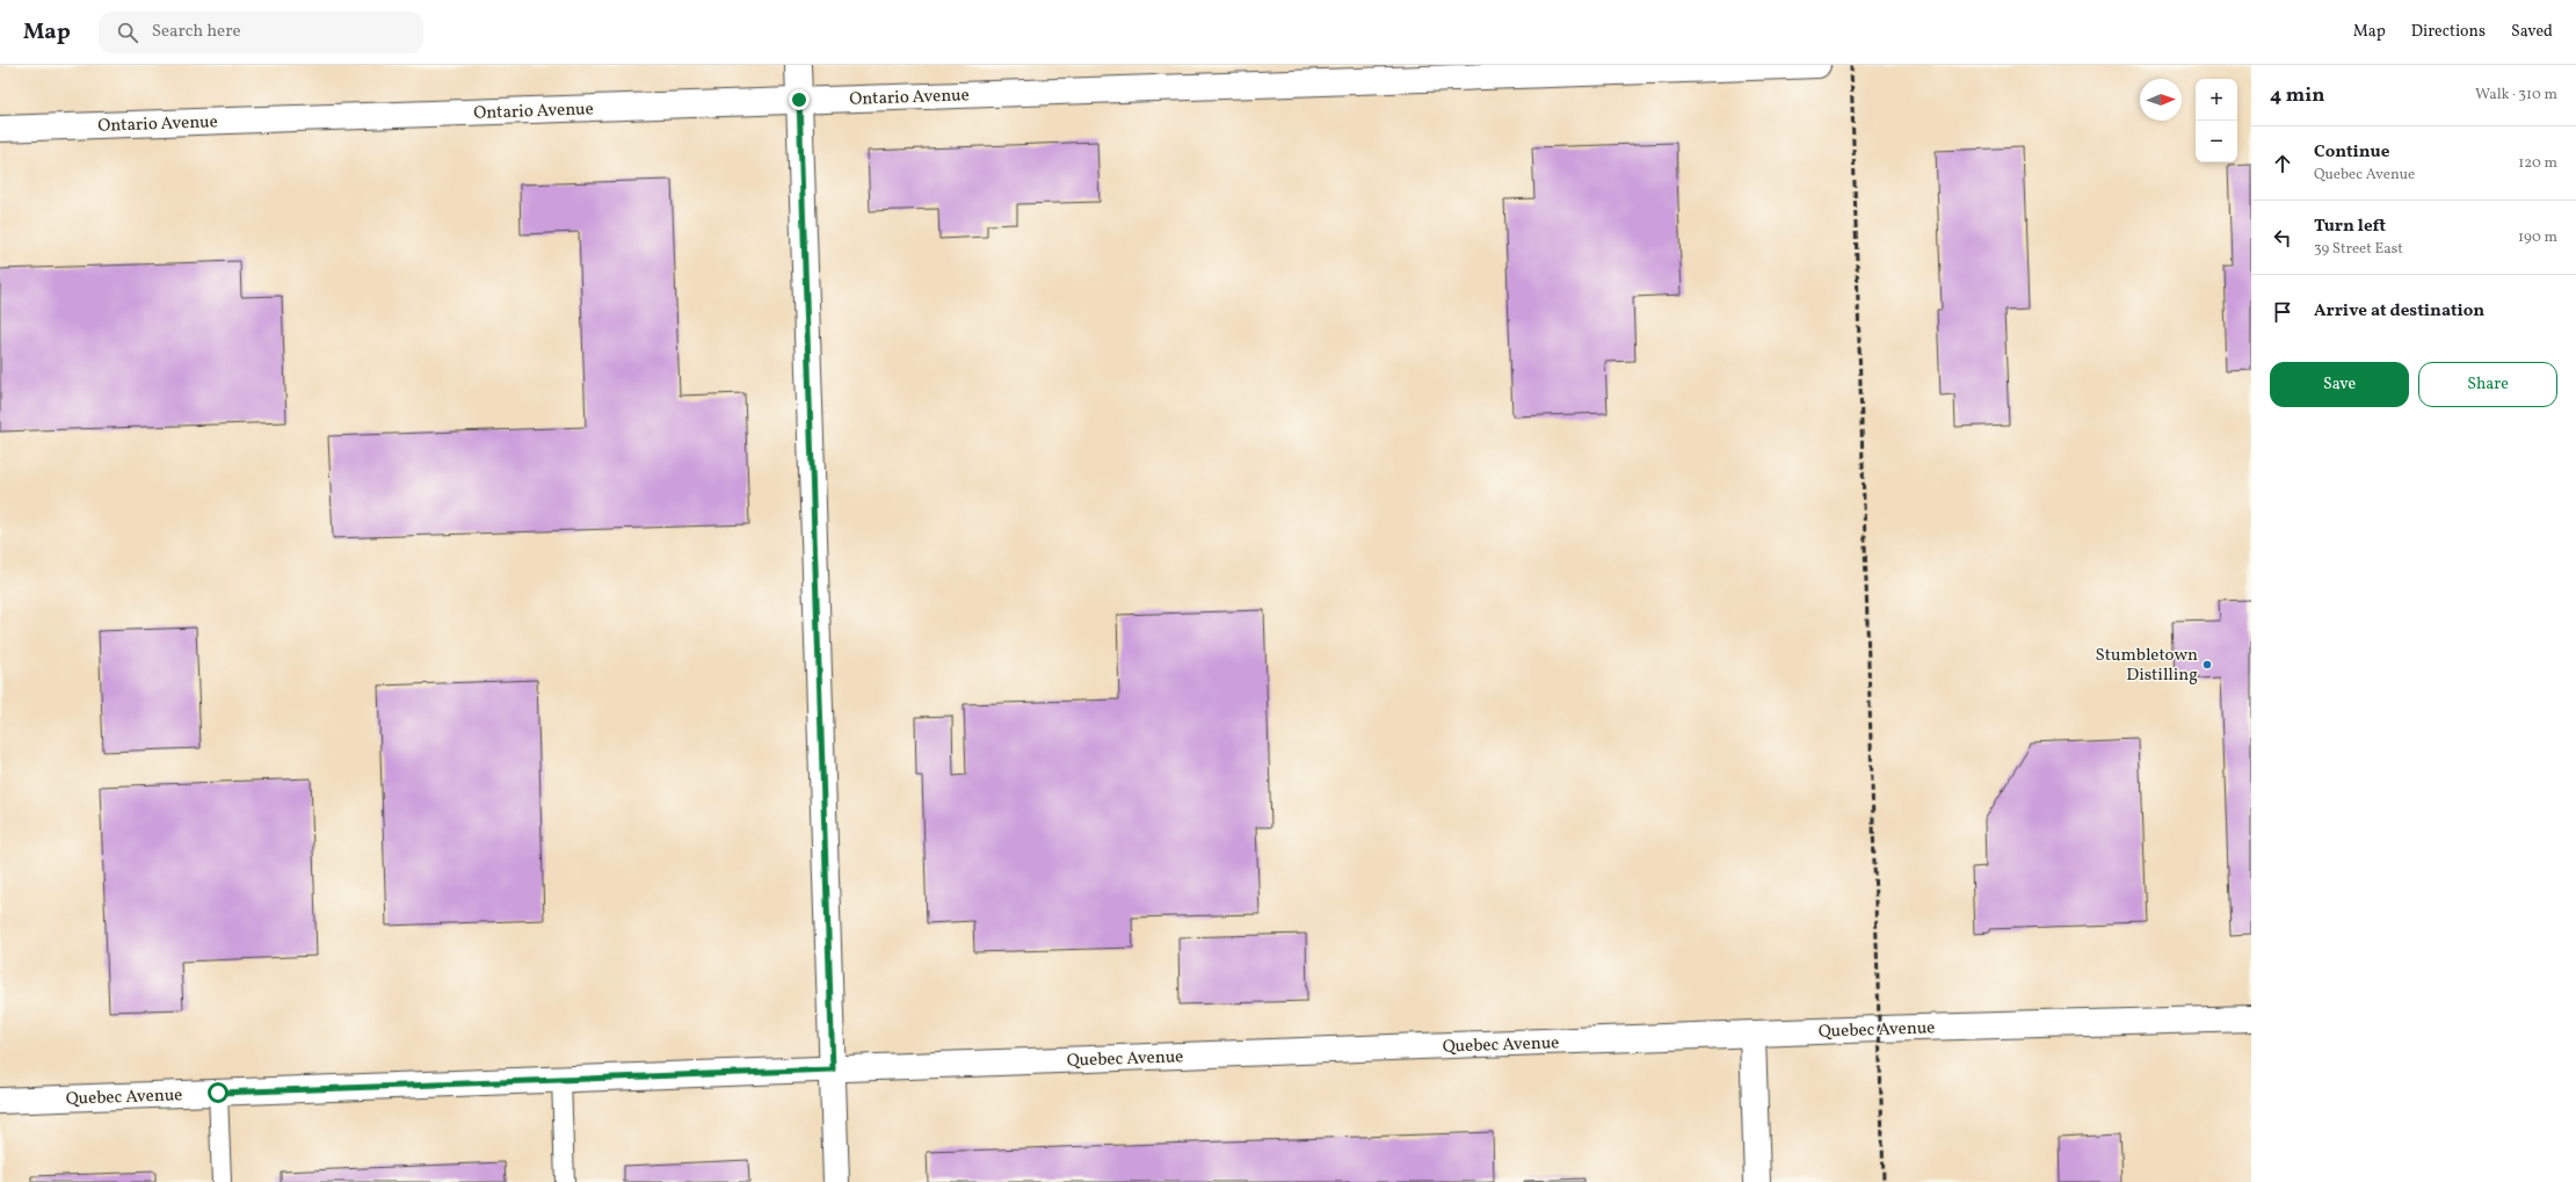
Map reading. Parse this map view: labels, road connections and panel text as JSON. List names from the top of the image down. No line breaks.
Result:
{"streets":{"street":["Ontario Avenue","Quebec Avenue"]},"places":["Stumbletown Distilling"],"north":"right","page":{"header":"Map","search":"Search here","nav":["Map","Directions","Saved"],"heading":["4 min","Walk · 310 m"],"map_buttons":["+","−"],"list":[["Continue","Quebec Avenue","120 m"],["Turn left","39 Street East","190 m"],"Arrive at destination"],"buttons":["Save","Share"]}}
